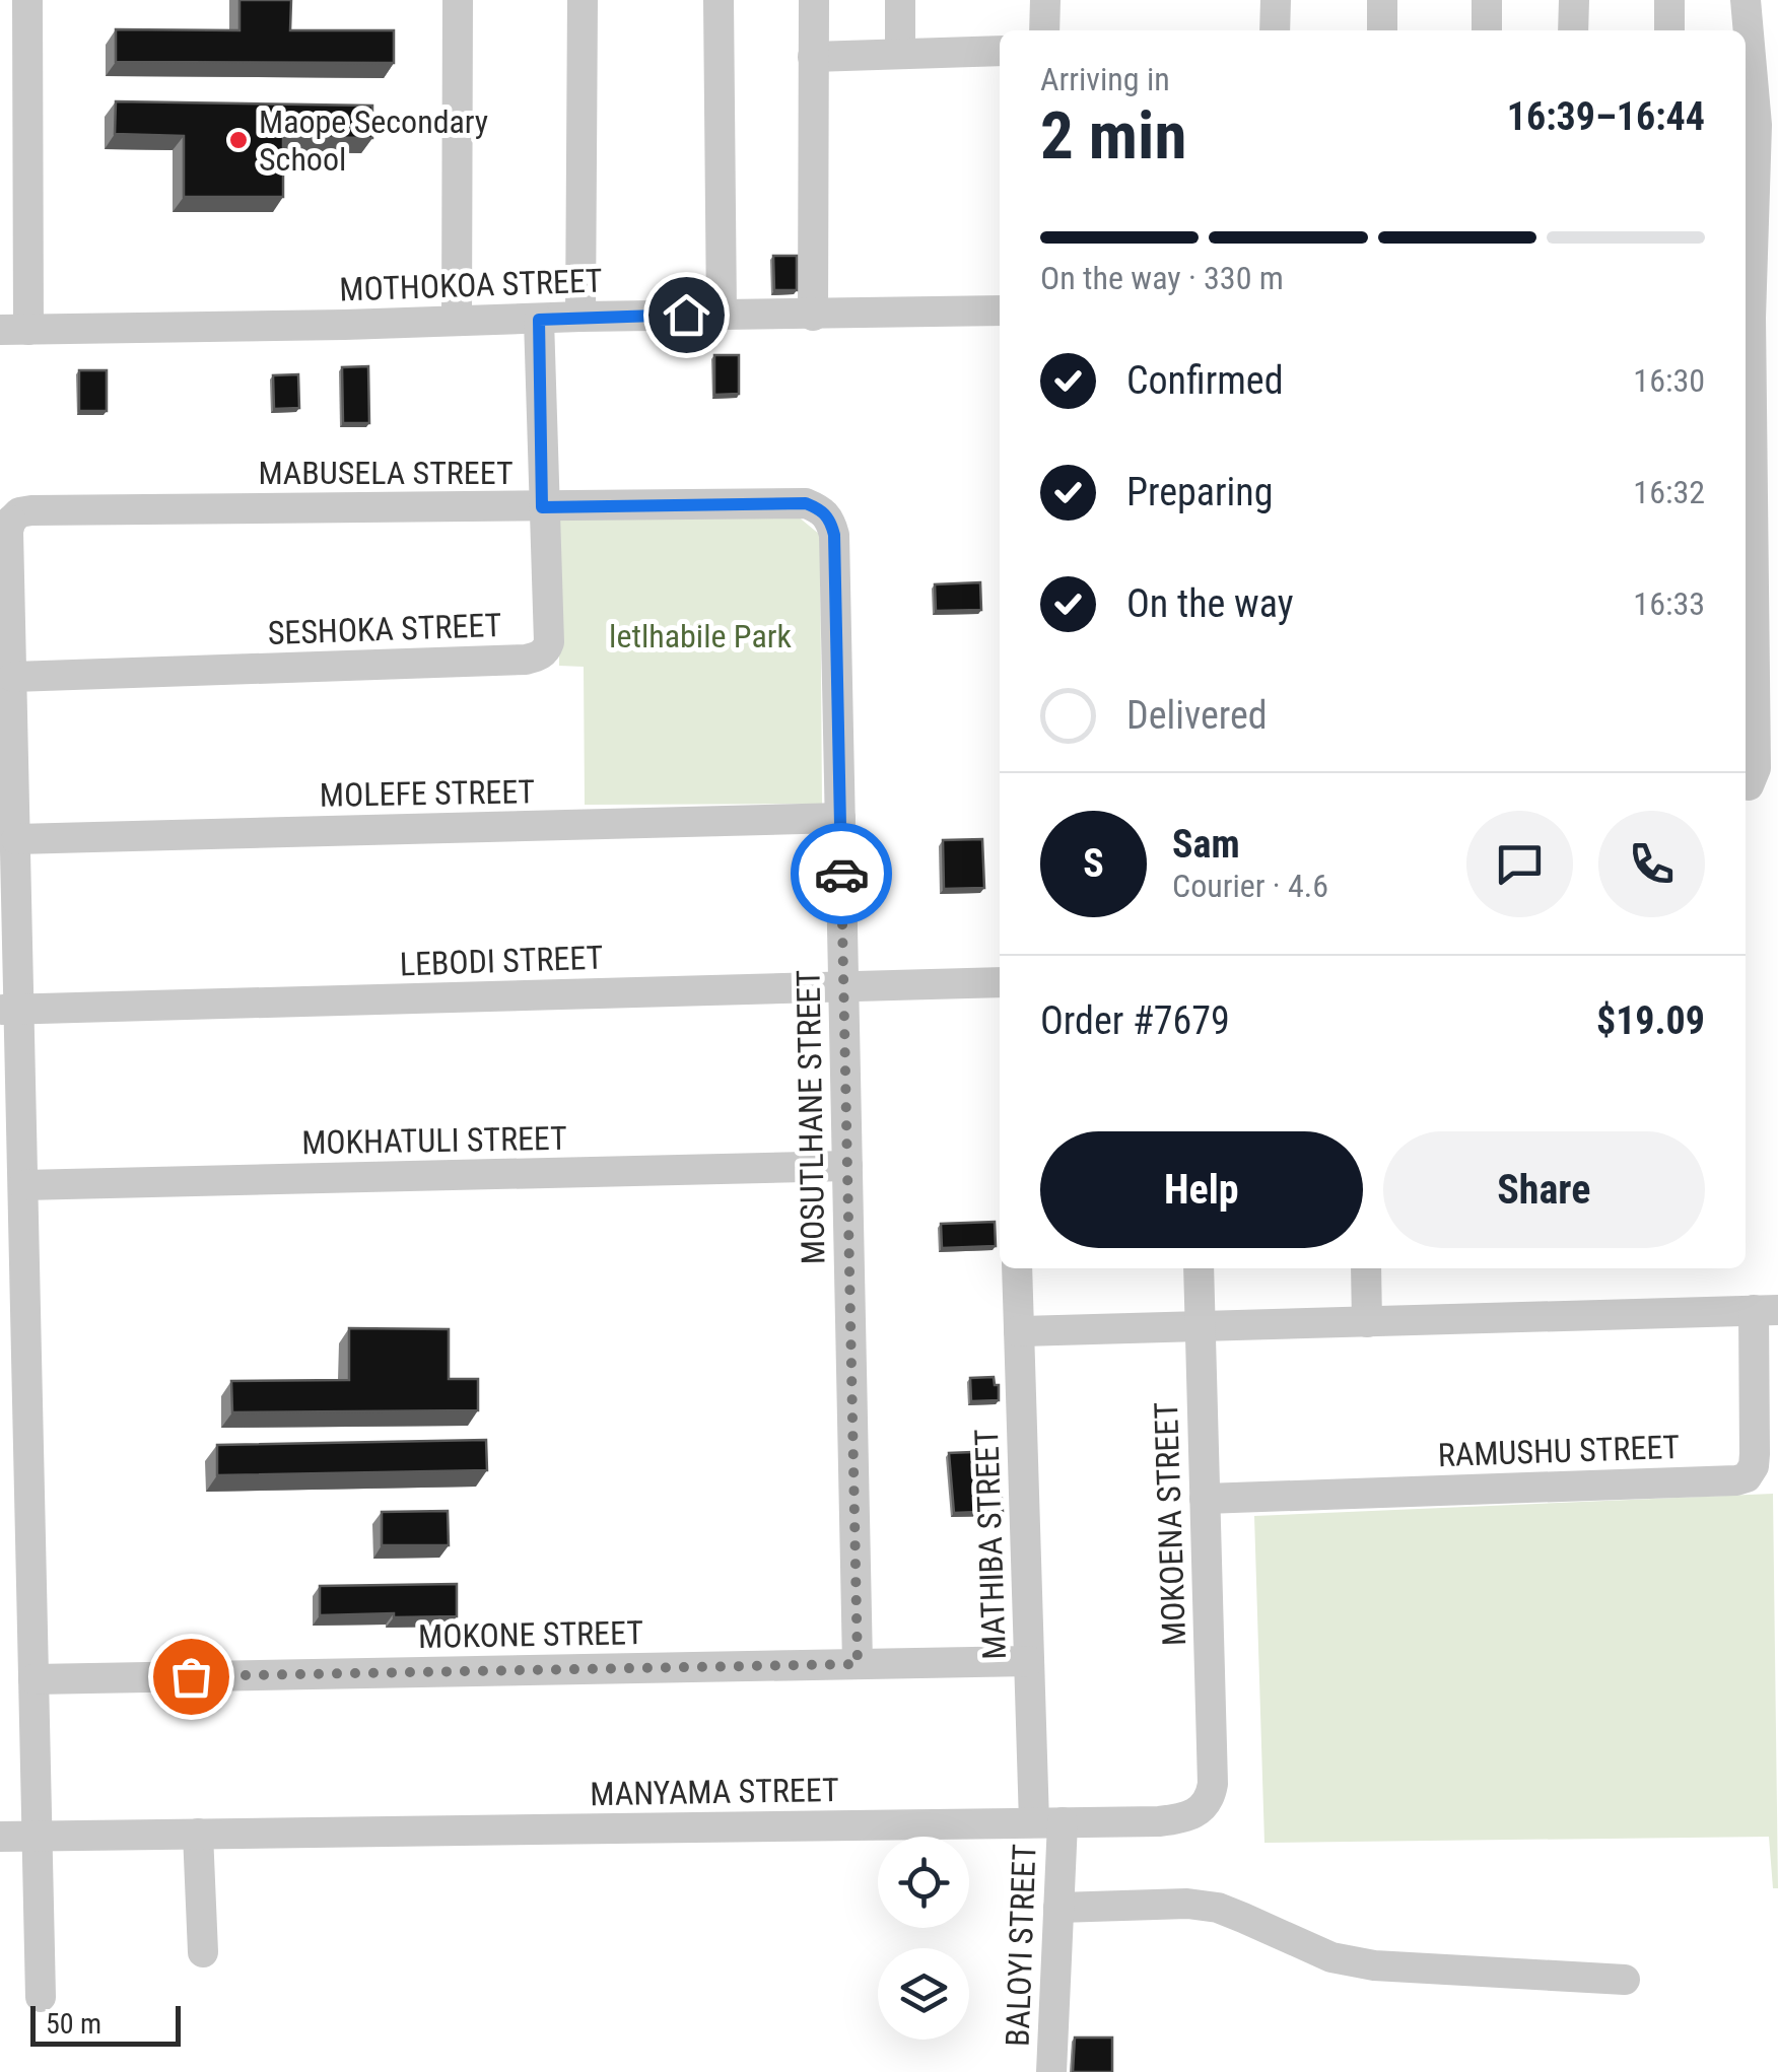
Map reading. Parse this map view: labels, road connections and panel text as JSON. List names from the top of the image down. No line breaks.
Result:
{"streets":{"street":["MOTHOKOA STREET","MABUSELA STREET","SESHOKA STREET","MOLEFE STREET","LEBODI STREET","MOSUTLHANE STREET","MOKHATULI STREET","RAMUSHU STREET","MOKOENA STREET","MATHIBA STREET","MOKONE STREET","MANYAMA STREET","BALOYI STREET"]},"crossings":[["MOTHOKOA STREET","SESHOKA STREET"],["MABUSELA STREET","SESHOKA STREET"],["MABUSELA STREET","MOSUTLHANE STREET"],["MOLEFE STREET","MOSUTLHANE STREET"],["LEBODI STREET","MOSUTLHANE STREET"],["MOSUTLHANE STREET","MOKHATULI STREET"],["MOSUTLHANE STREET","MOKONE STREET"],["RAMUSHU STREET","MOKOENA STREET"],["MOKOENA STREET","MANYAMA STREET"],["MATHIBA STREET","MOKONE STREET"],["MATHIBA STREET","MANYAMA STREET"],["MATHIBA STREET","BALOYI STREET"],["MANYAMA STREET","BALOYI STREET"]],"parks":["letlhabile Park"],"places":["Maope Secondary School"],"scale_bar":"50 m","page":{"heading":["2 min","Arriving in","16:39–16:44"],"panel":["Sam","Courier · 4.6","Order #7679","$19.09"],"bar":"On the way · 330 m","list":[["Confirmed","16:30"],["Preparing","16:32"],["On the way","16:33"],"Delivered"],"round":"S","buttons":["Help","Share"],"scale":"50 m"}}
